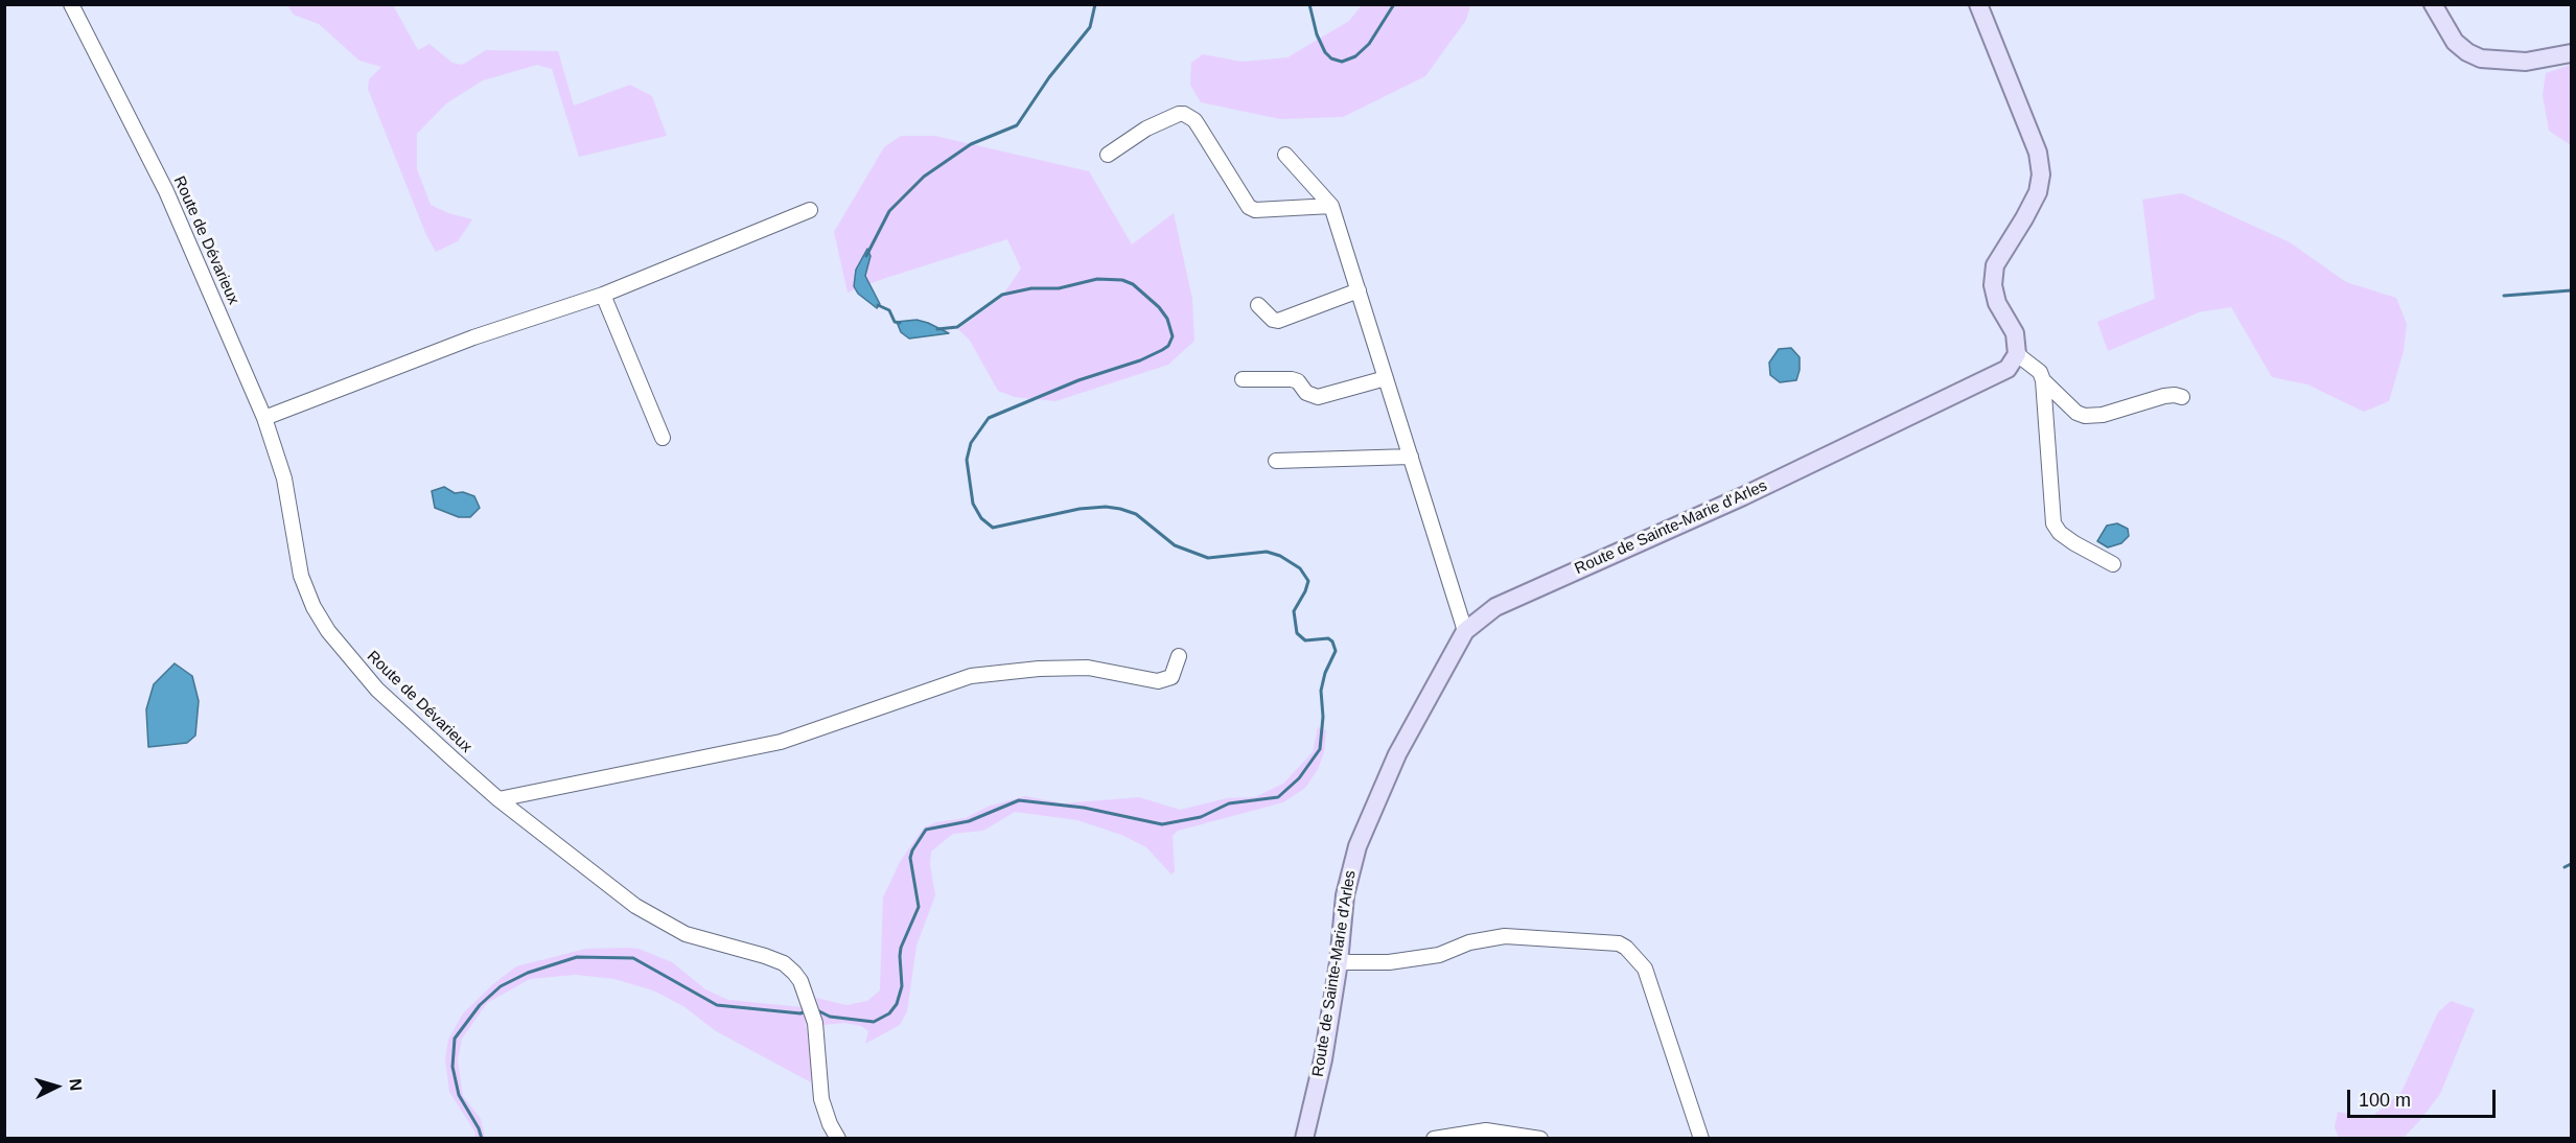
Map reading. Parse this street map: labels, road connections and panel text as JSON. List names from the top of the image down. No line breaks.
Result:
{"streets":{"main road":["Route de Sainte-Marie d'Arles"],"street":["Route de Dévarieux"]},"scale_bar":"100 m","north":"right"}
